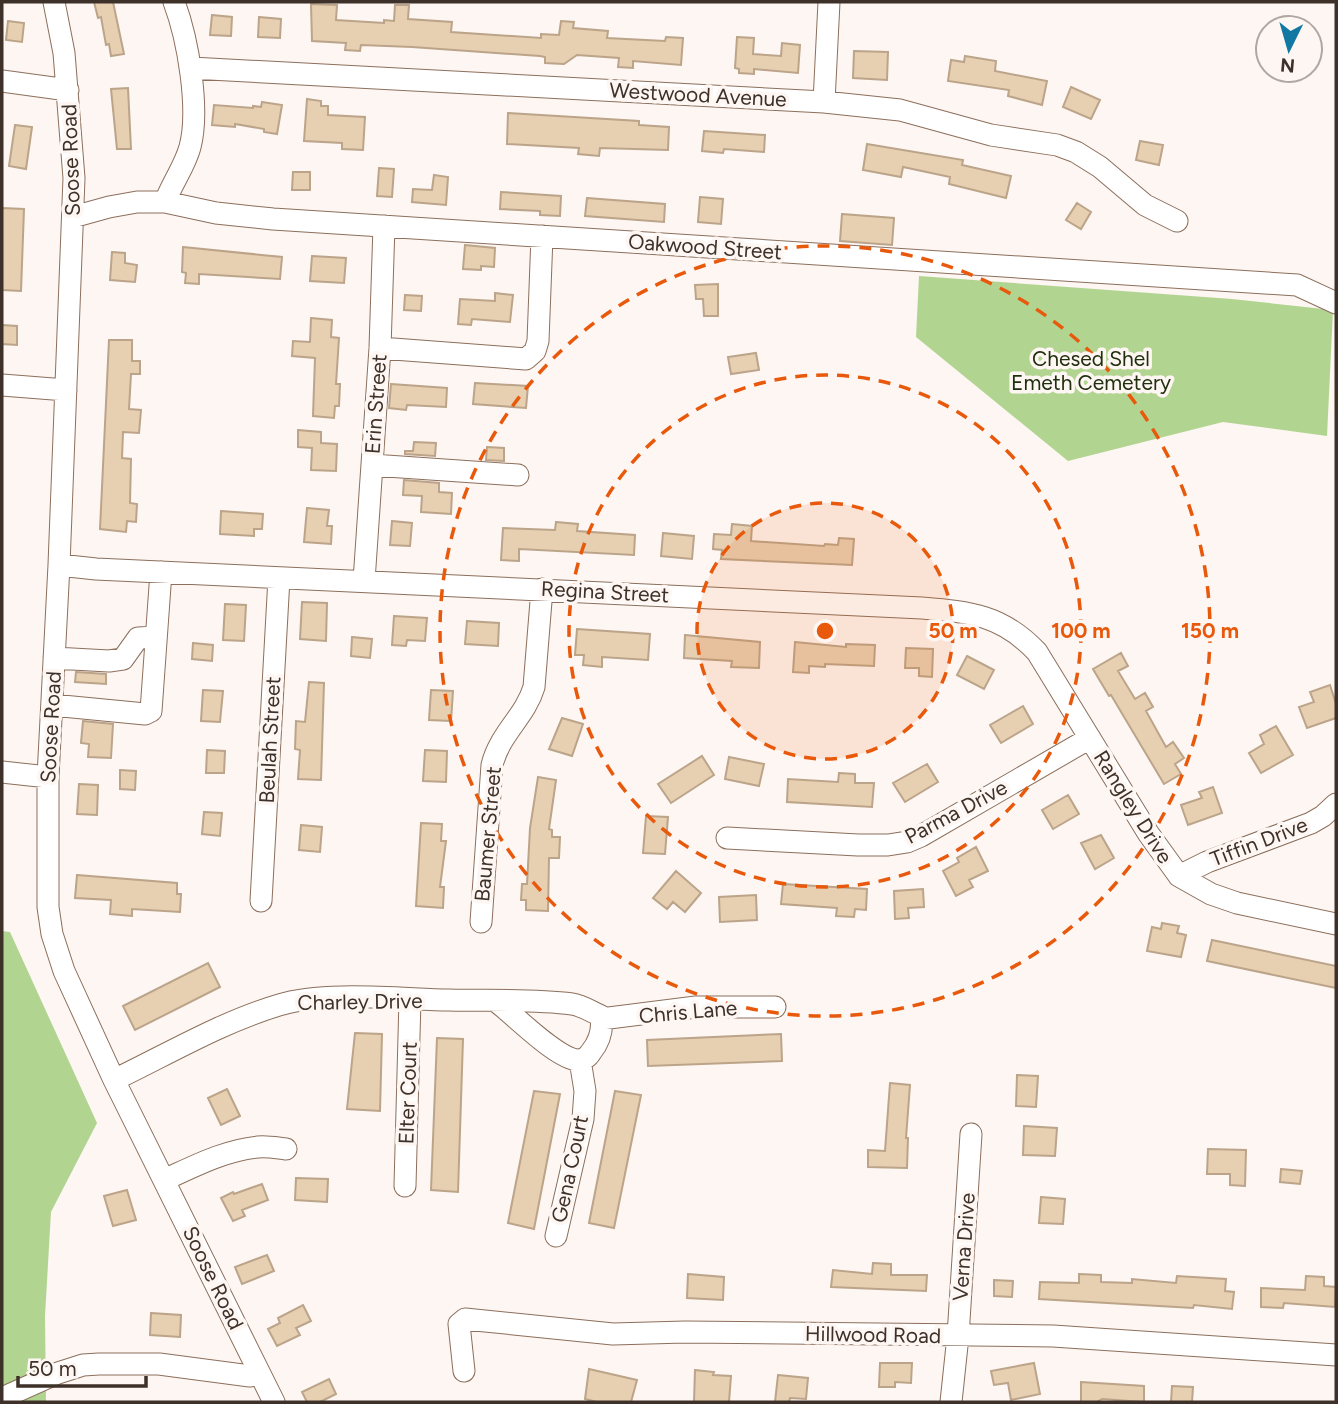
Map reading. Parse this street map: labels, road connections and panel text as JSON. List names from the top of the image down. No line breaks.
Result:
{"streets":{"street":["Westwood Avenue","Soose Road","Oakwood Street","Erin Street","Regina Street","Beulah Street","Rangley Drive","Parma Drive","Baumer Street","Tiffin Drive","Charley Drive","Chris Lane","Elter Court","Gena Court","Verna Drive","Hillwood Road"]},"crossings":[["Soose Road","Oakwood Street"],["Soose Road","Regina Street"],["Soose Road","Charley Drive"],["Oakwood Street","Erin Street"],["Erin Street","Regina Street"],["Regina Street","Beulah Street"],["Regina Street","Rangley Drive"],["Regina Street","Parma Drive"],["Regina Street","Baumer Street"],["Rangley Drive","Parma Drive"],["Rangley Drive","Tiffin Drive"],["Charley Drive","Chris Lane"],["Charley Drive","Elter Court"],["Verna Drive","Hillwood Road"]],"parks":["Chesed Shel Emeth Cemetery"],"scale_bar":"50 m","north":"bottom","rings":["50 m","100 m","150 m"]}
